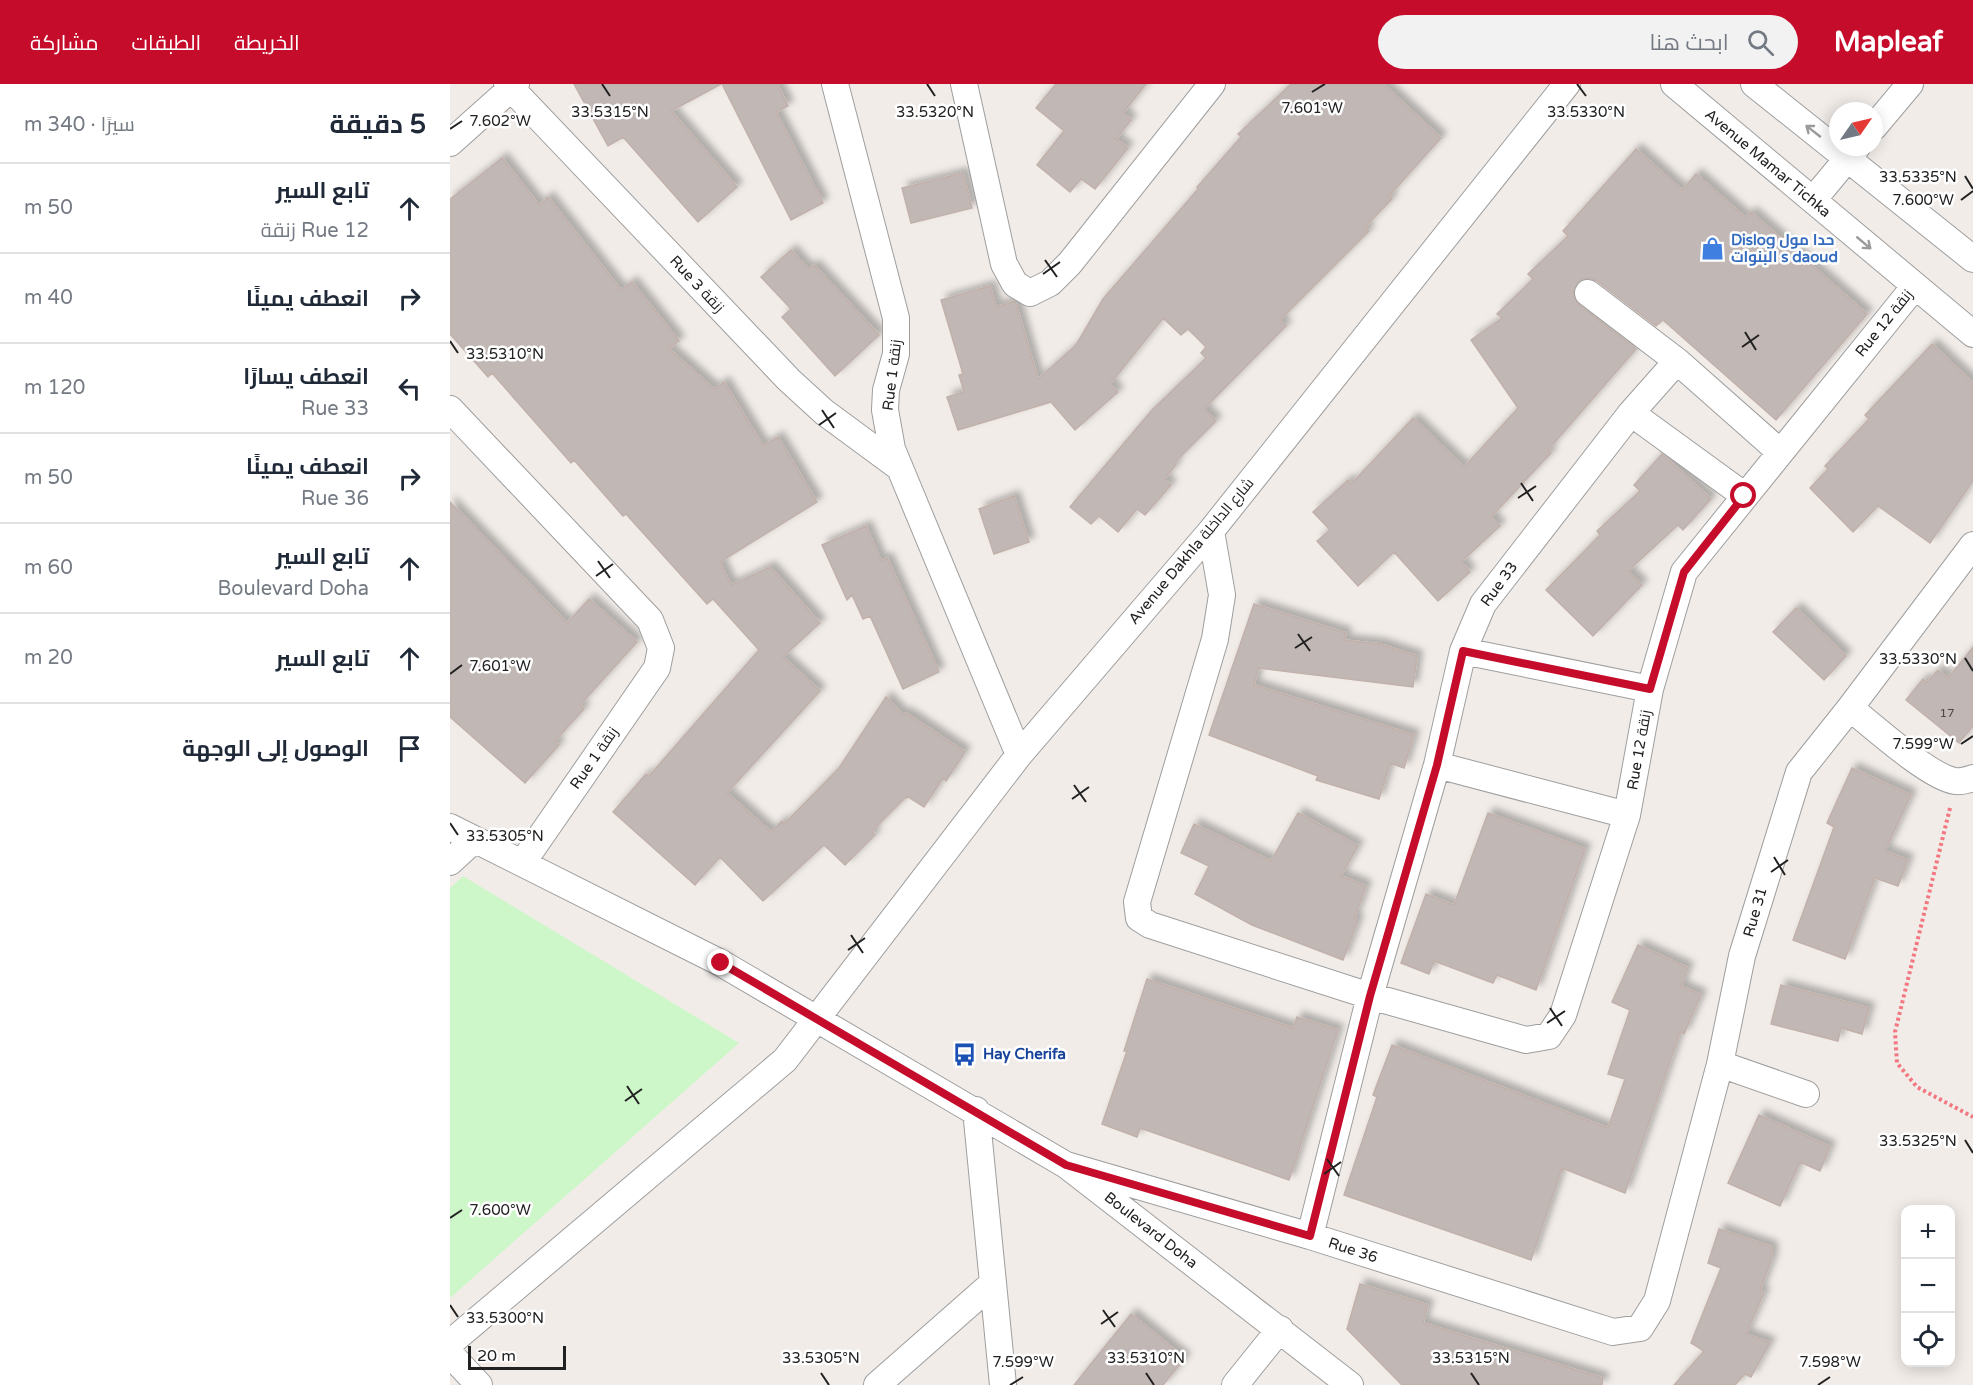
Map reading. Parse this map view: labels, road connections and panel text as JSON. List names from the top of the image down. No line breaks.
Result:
{"streets":{"street":["Avenue Mamar Tichka","Rue 3 زنقة","Rue 12 زنقة","Rue 1 زنقة","Avenue Dakhla شارع الداخلة","Rue 33","Rue 31","Boulevard Doha","Rue 36"]},"crossings":[["Avenue Mamar Tichka","Rue 12 زنقة"],["Rue 3 زنقة","Rue 1 زنقة"],["Rue 12 زنقة","Rue 33"],["Rue 1 زنقة","Avenue Dakhla شارع الداخلة"],["Rue 1 زنقة","Boulevard Doha"],["Avenue Dakhla شارع الداخلة","Boulevard Doha"],["Rue 33","Rue 36"],["Rue 31","Rue 36"],["Boulevard Doha","Rue 36"]],"places":{"shop":["Dislog حدا مول البنوات s daoud"],"bus stop":["Hay Cherifa"]},"house_numbers":["17"],"scale_bar":"20 m","north":"top right","page":{"header":"Mapleaf","search":"ابحث هنا","nav":["الخريطة","الطبقات","مشاركة"],"heading":["5 دقيقة","سيرًا · 340 m"],"list":[["تابع السير","Rue 12 زنقة","50 m"],["انعطف يمينًا","40 m"],["انعطف يسارًا","Rue 33","120 m"],["انعطف يمينًا","Rue 36","50 m"],["تابع السير","Boulevard Doha","60 m"],["تابع السير","20 m"],"الوصول إلى الوجهة"],"map_buttons":["+","−"],"scale":"20 m"},"coordinates":["7.601°W","33.5315°N","33.5320°N","33.5330°N","7.602°W","33.5335°N","7.600°W","33.5310°N","7.599°W","33.5305°N","33.5325°N","33.5300°N","7.598°W"]}
